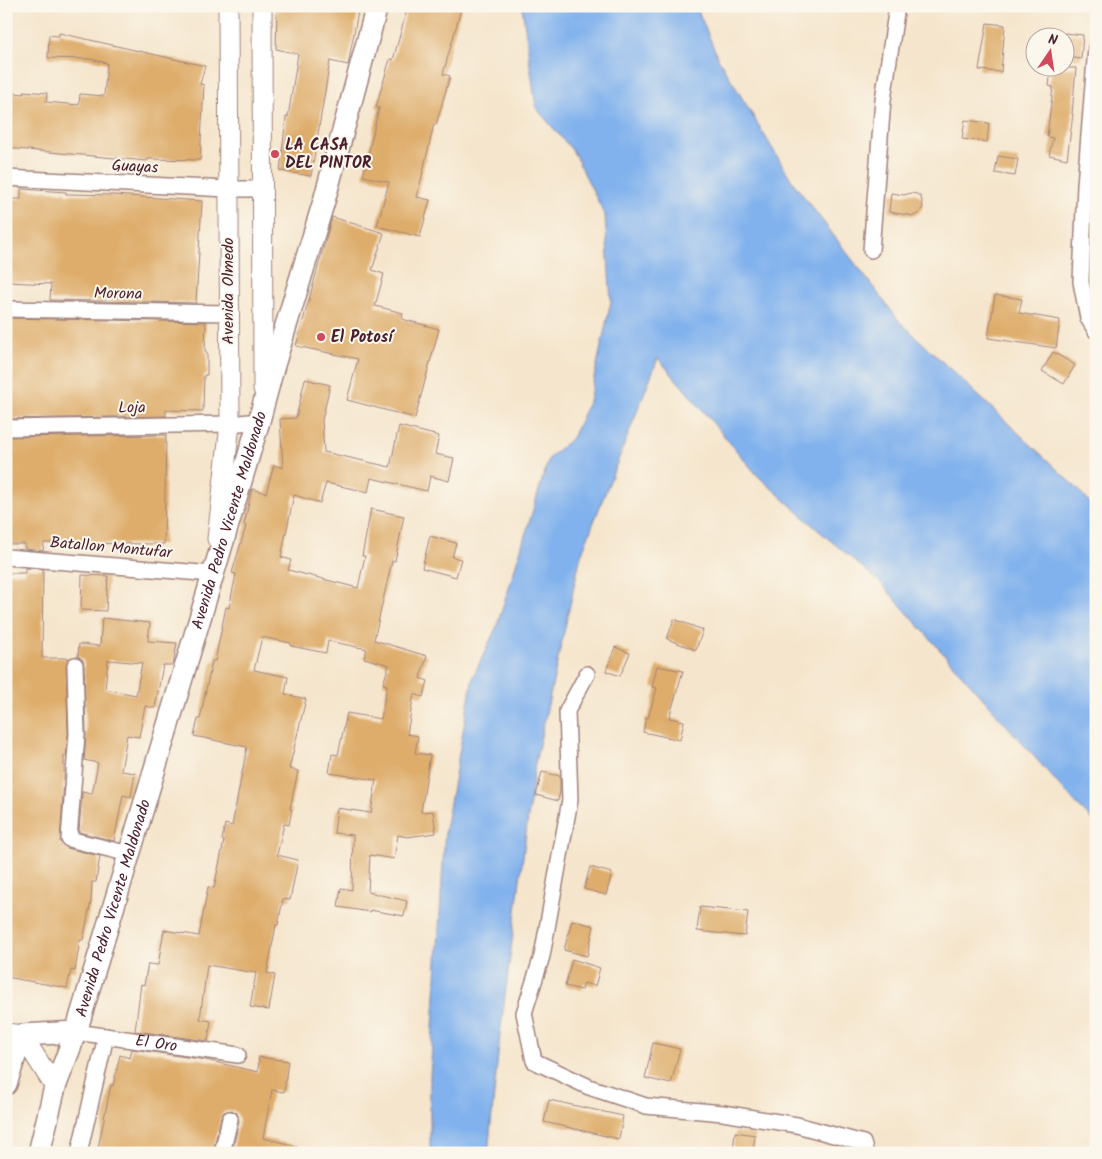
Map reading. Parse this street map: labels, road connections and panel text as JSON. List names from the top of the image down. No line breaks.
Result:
{"streets":{"main road":["Avenida Pedro Vicente Maldonado"],"street":["Guayas","Avenida Olmedo","Morona","Loja","Batallon Montufar","El Oro"]},"crossings":[["Guayas","Avenida Olmedo"],["Avenida Olmedo","Morona"],["Avenida Olmedo","Loja"],["Avenida Olmedo","Avenida Pedro Vicente Maldonado"],["Avenida Olmedo","Batallon Montufar"],["Loja","Avenida Pedro Vicente Maldonado"],["Avenida Pedro Vicente Maldonado","Batallon Montufar"],["Avenida Pedro Vicente Maldonado","El Oro"]],"places":["LA CASA DEL PINTOR","El Potosí"],"north":"top"}
